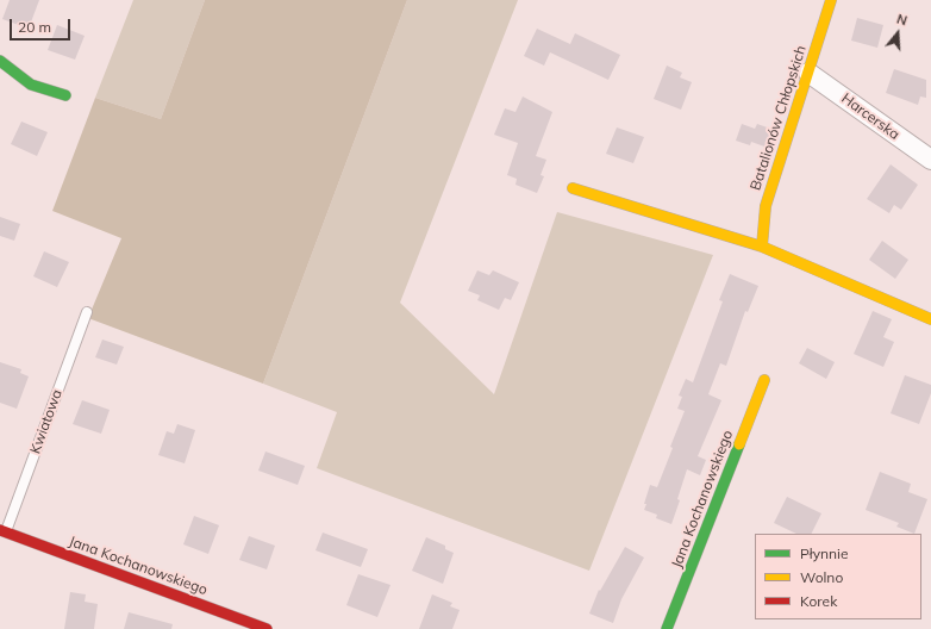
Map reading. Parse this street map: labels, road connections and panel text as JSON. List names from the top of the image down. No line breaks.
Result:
{"streets":{"street":["Harcerska","Batalionów Chłopskich","Jana Kochanowskiego"],"lane":["Kwiatowa"]},"crossings":[["Harcerska","Batalionów Chłopskich"],["Kwiatowa","Jana Kochanowskiego"]],"legend":["Płynnie","Wolno","Korek"],"scale_bar":"20 m","north":"top"}
